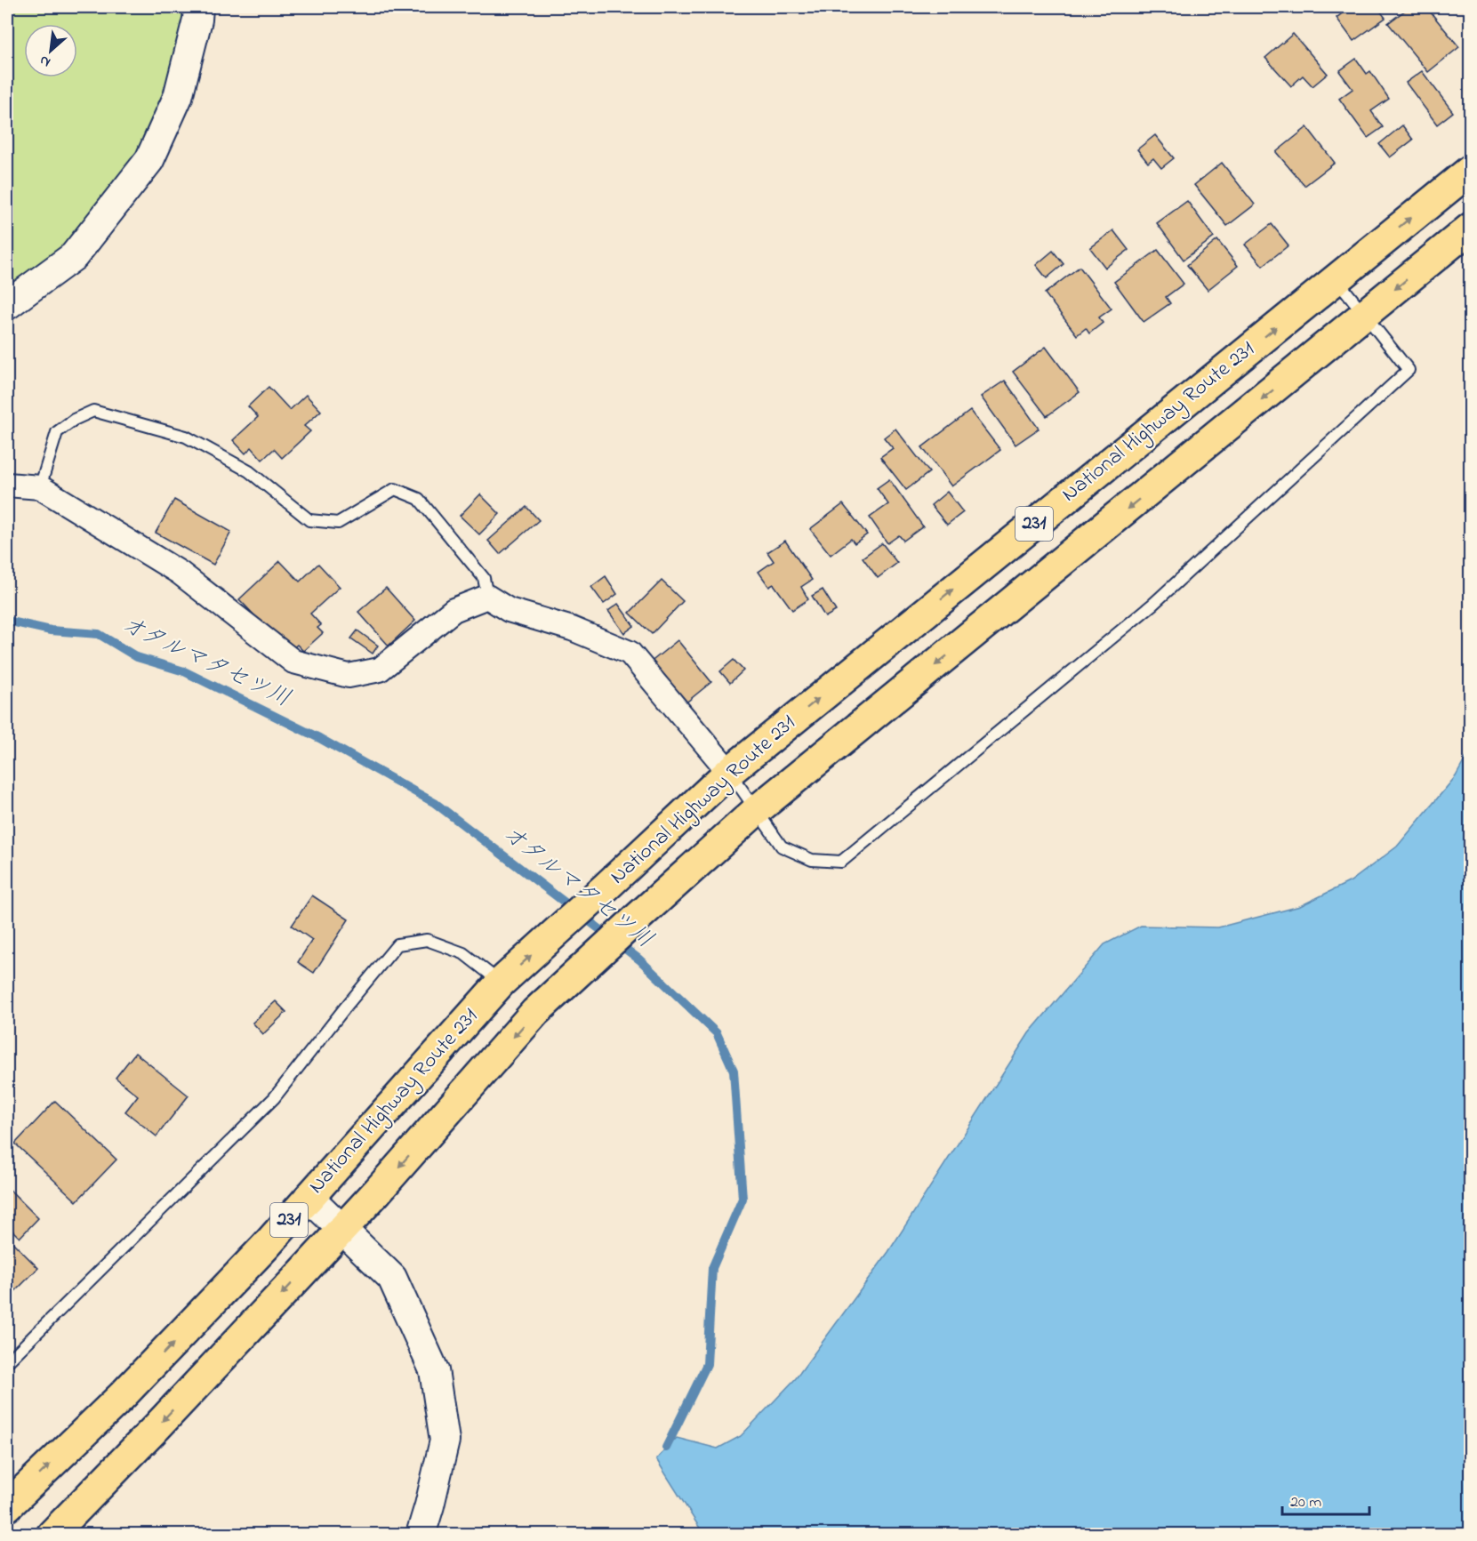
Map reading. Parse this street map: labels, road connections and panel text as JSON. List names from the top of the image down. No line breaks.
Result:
{"streets":{"highway":["National Highway Route 231","231"]},"water":["オタルマタセツ川"],"scale_bar":"20 m","north":"bottom left"}
